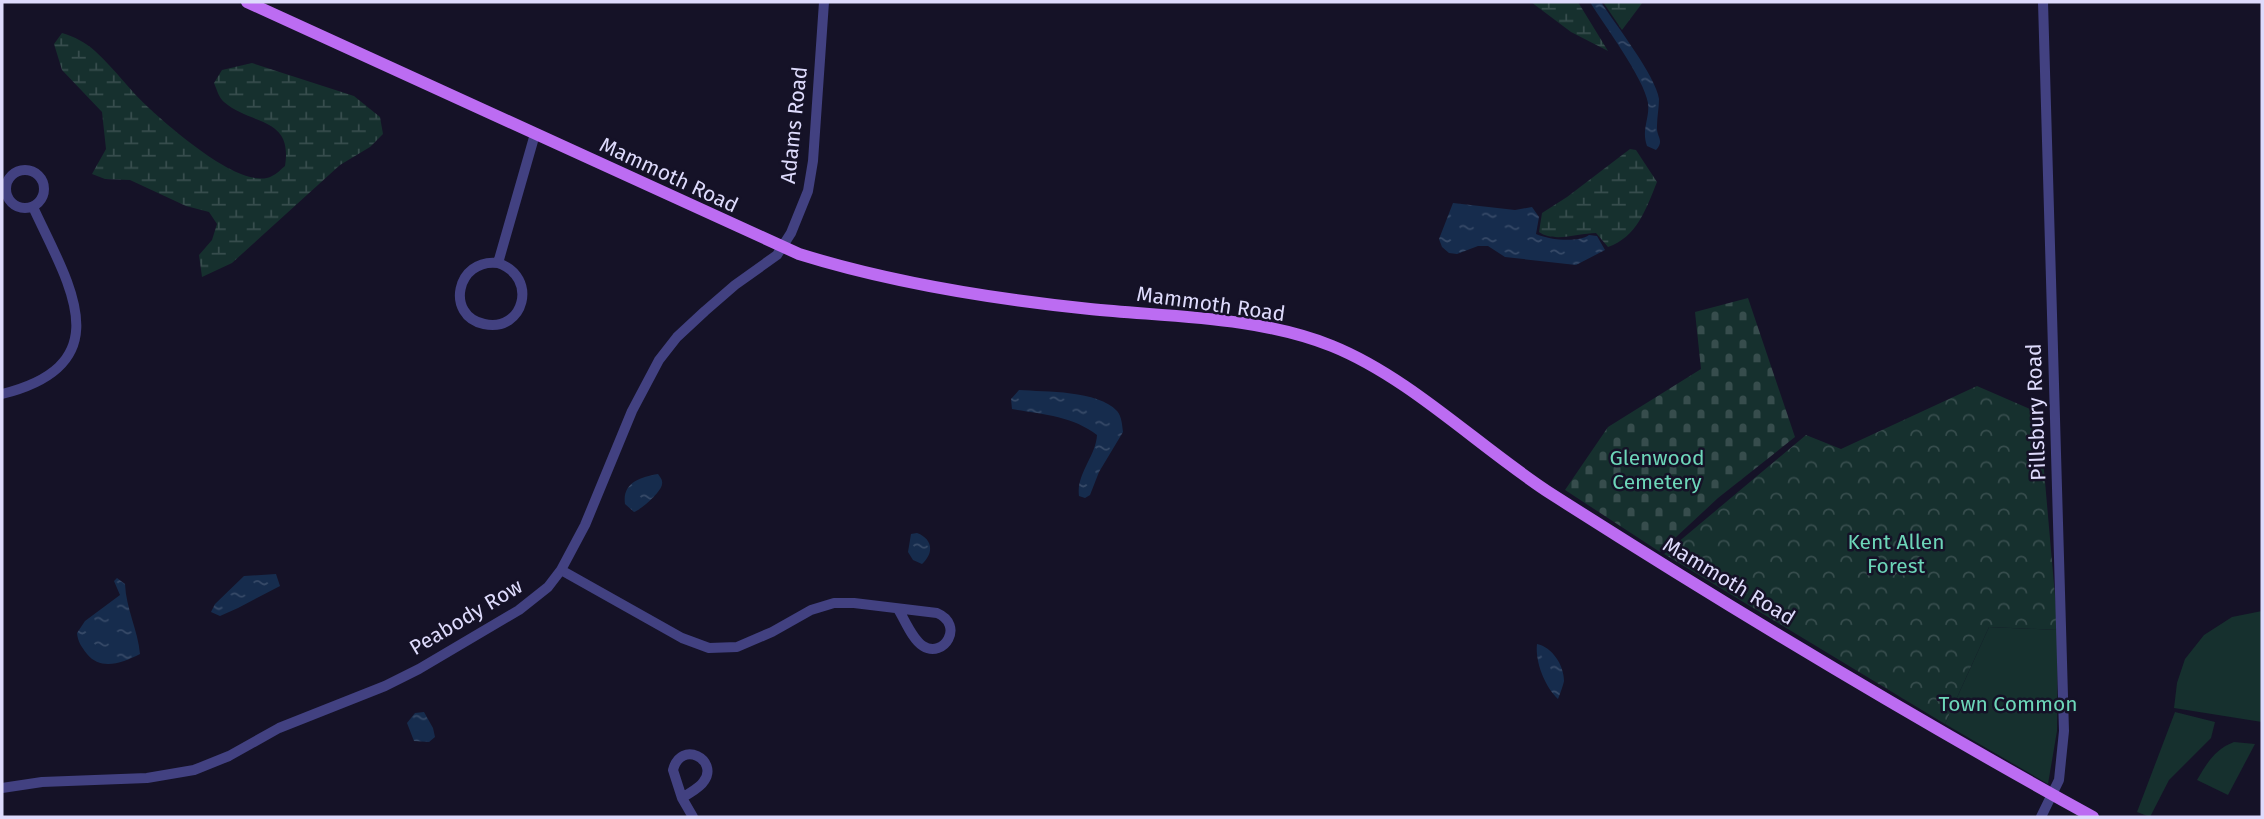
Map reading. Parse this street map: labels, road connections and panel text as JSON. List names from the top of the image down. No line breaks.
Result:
{"streets":{"main road":["Mammoth Road"],"street":["Adams Road","Pillsbury Road","Peabody Row"]},"crossings":[["Adams Road","Mammoth Road"],["Adams Road","Peabody Row"],["Mammoth Road","Pillsbury Road"],["Mammoth Road","Peabody Row"]],"parks":["Glenwood Cemetery","Kent Allen Forest","Town Common"]}
